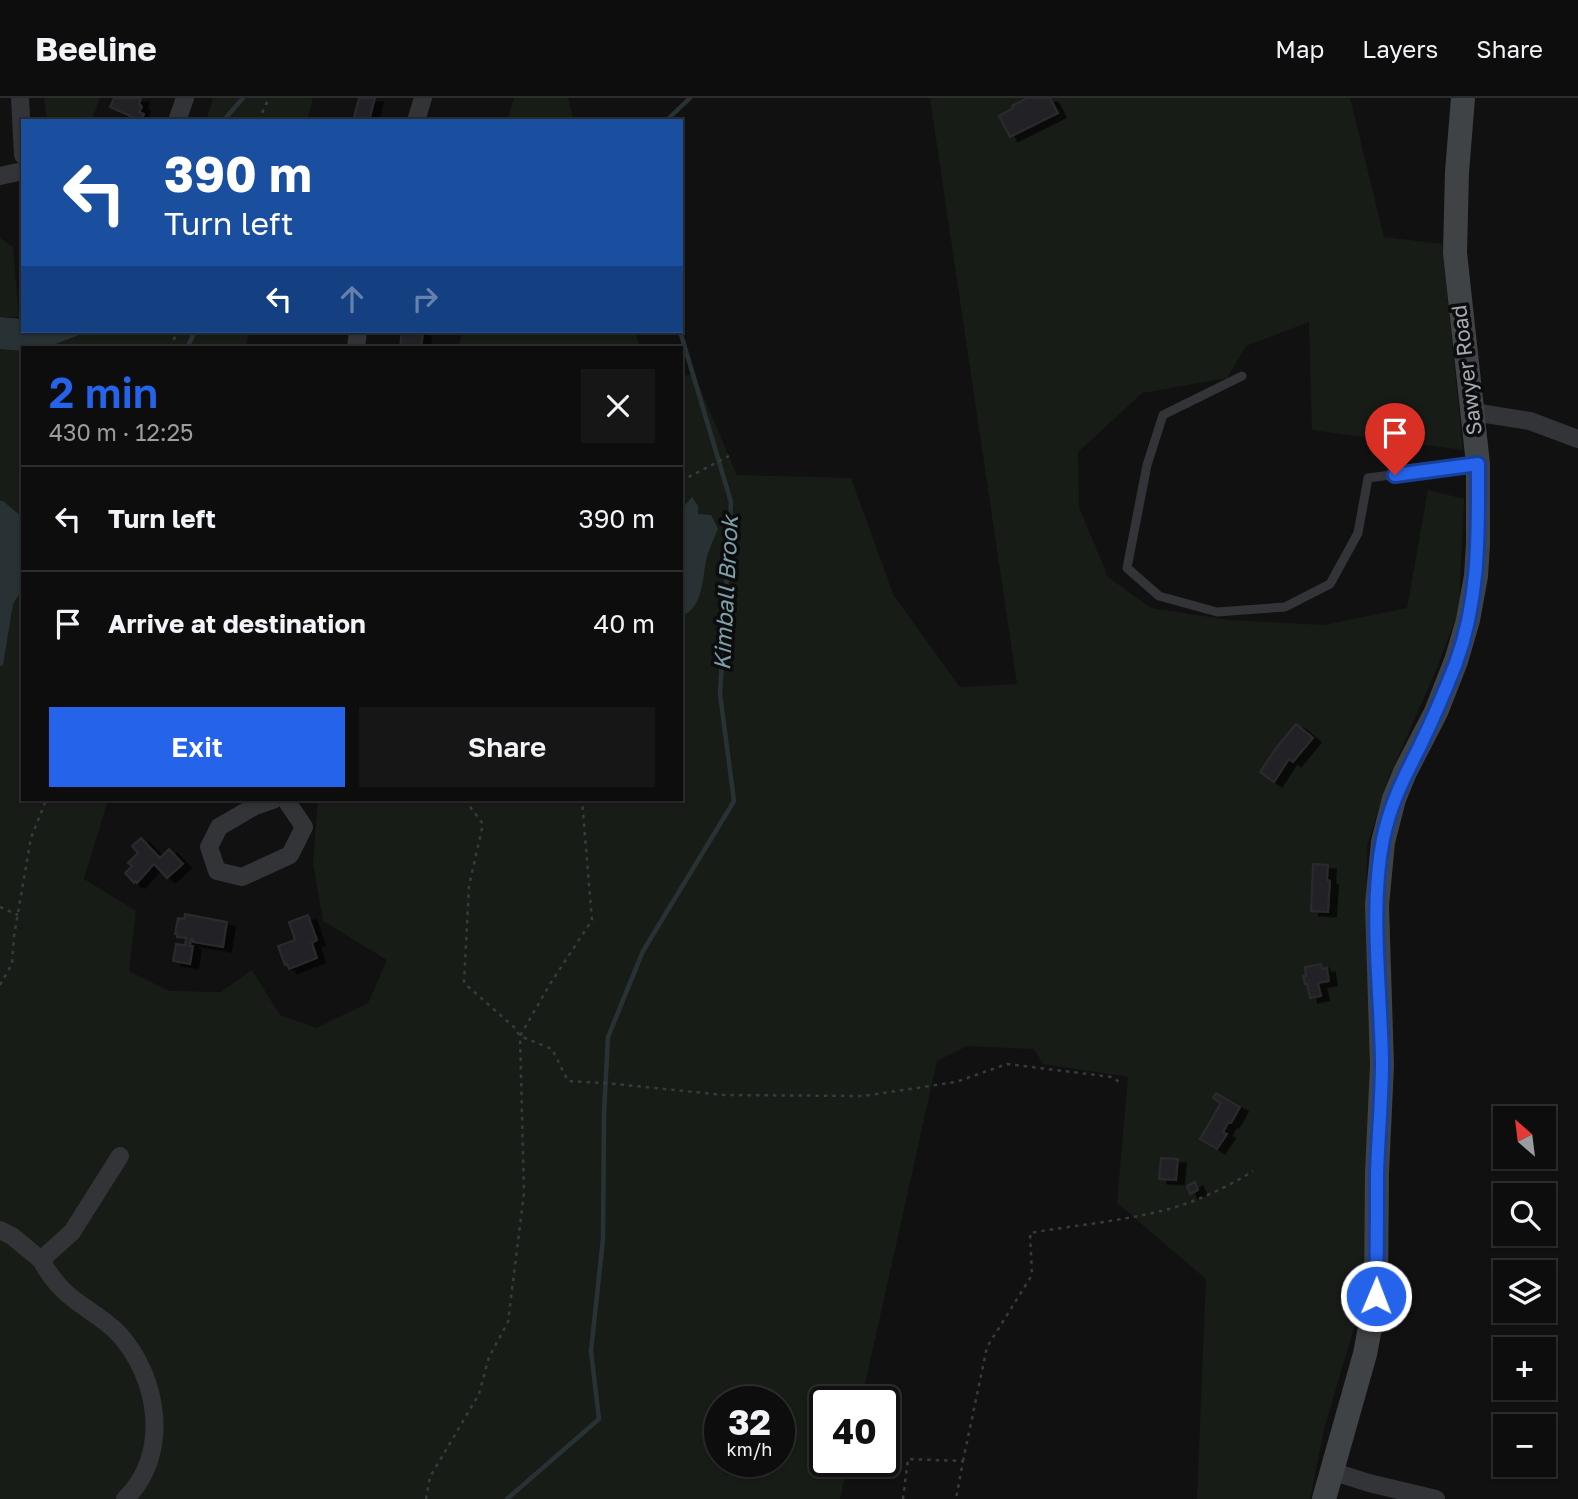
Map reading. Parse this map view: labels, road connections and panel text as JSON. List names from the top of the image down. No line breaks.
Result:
{"streets":{"street":["Sawyer Road"]},"water":["Kimball Brook"],"north":"top left","page":{"header":"Beeline","nav":["Map","Layers","Share"],"turn":["390 m","Turn left"],"heading":["2 min","430 m · 12:25"],"list":[{"name":"Turn left","value":"390 m"},{"name":"Arrive at destination","value":"40 m"}],"buttons":["Exit","Share"],"map_buttons":["+","−"],"speed":"32 km/h","limit":"40"}}
